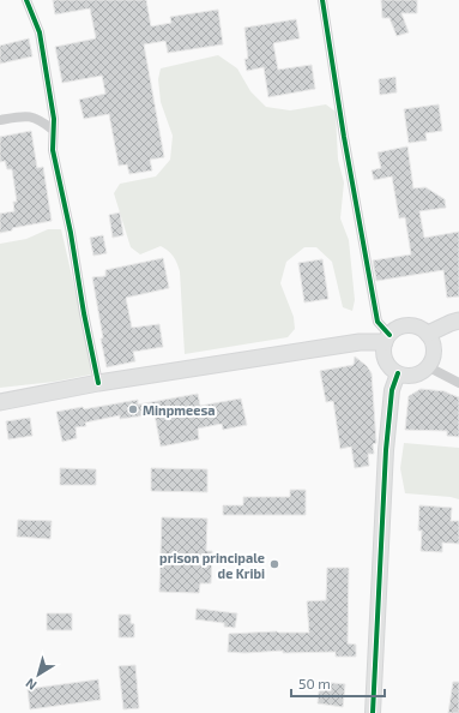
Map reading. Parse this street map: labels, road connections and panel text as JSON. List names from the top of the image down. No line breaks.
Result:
{"places":["Minpmeesa","prison principale de Kribi"],"scale_bar":"50 m","north":"bottom left"}
